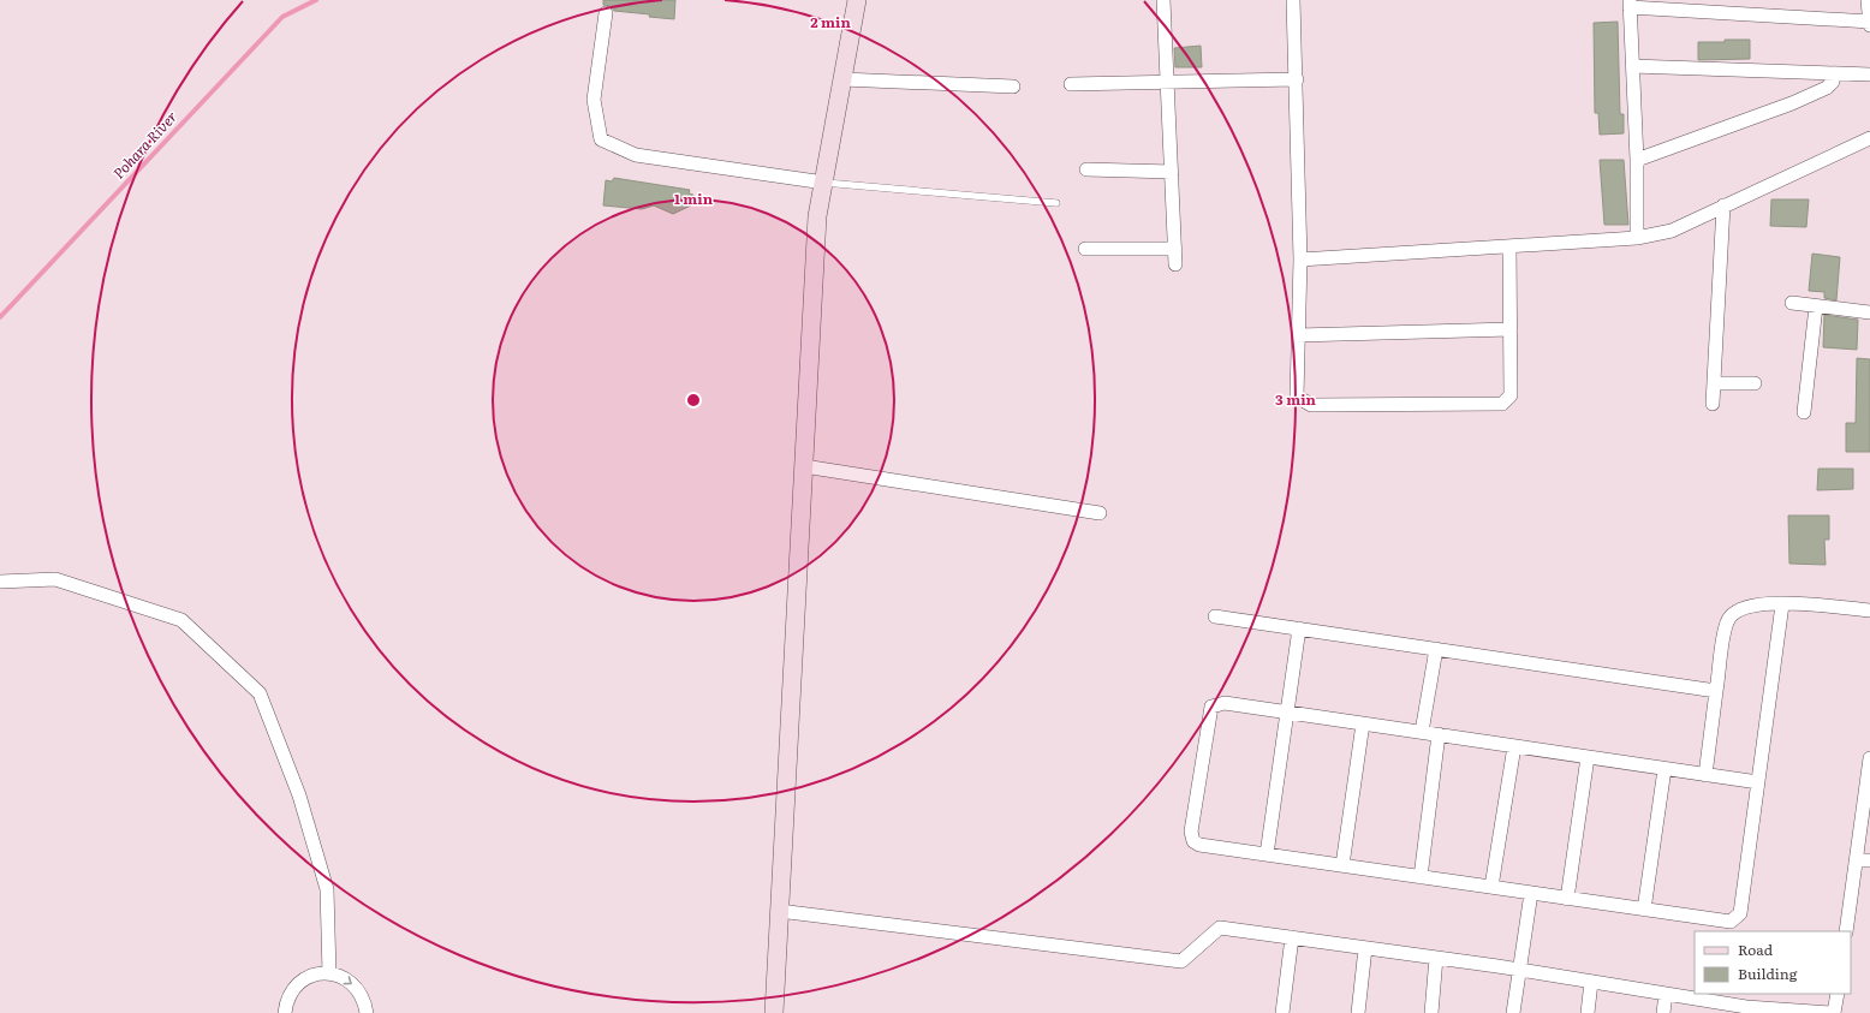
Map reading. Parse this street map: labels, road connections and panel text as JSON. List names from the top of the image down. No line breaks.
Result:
{"water":["Pohara River"],"legend":["Road","Building"],"rings":["2 min","1 min","3 min"]}
